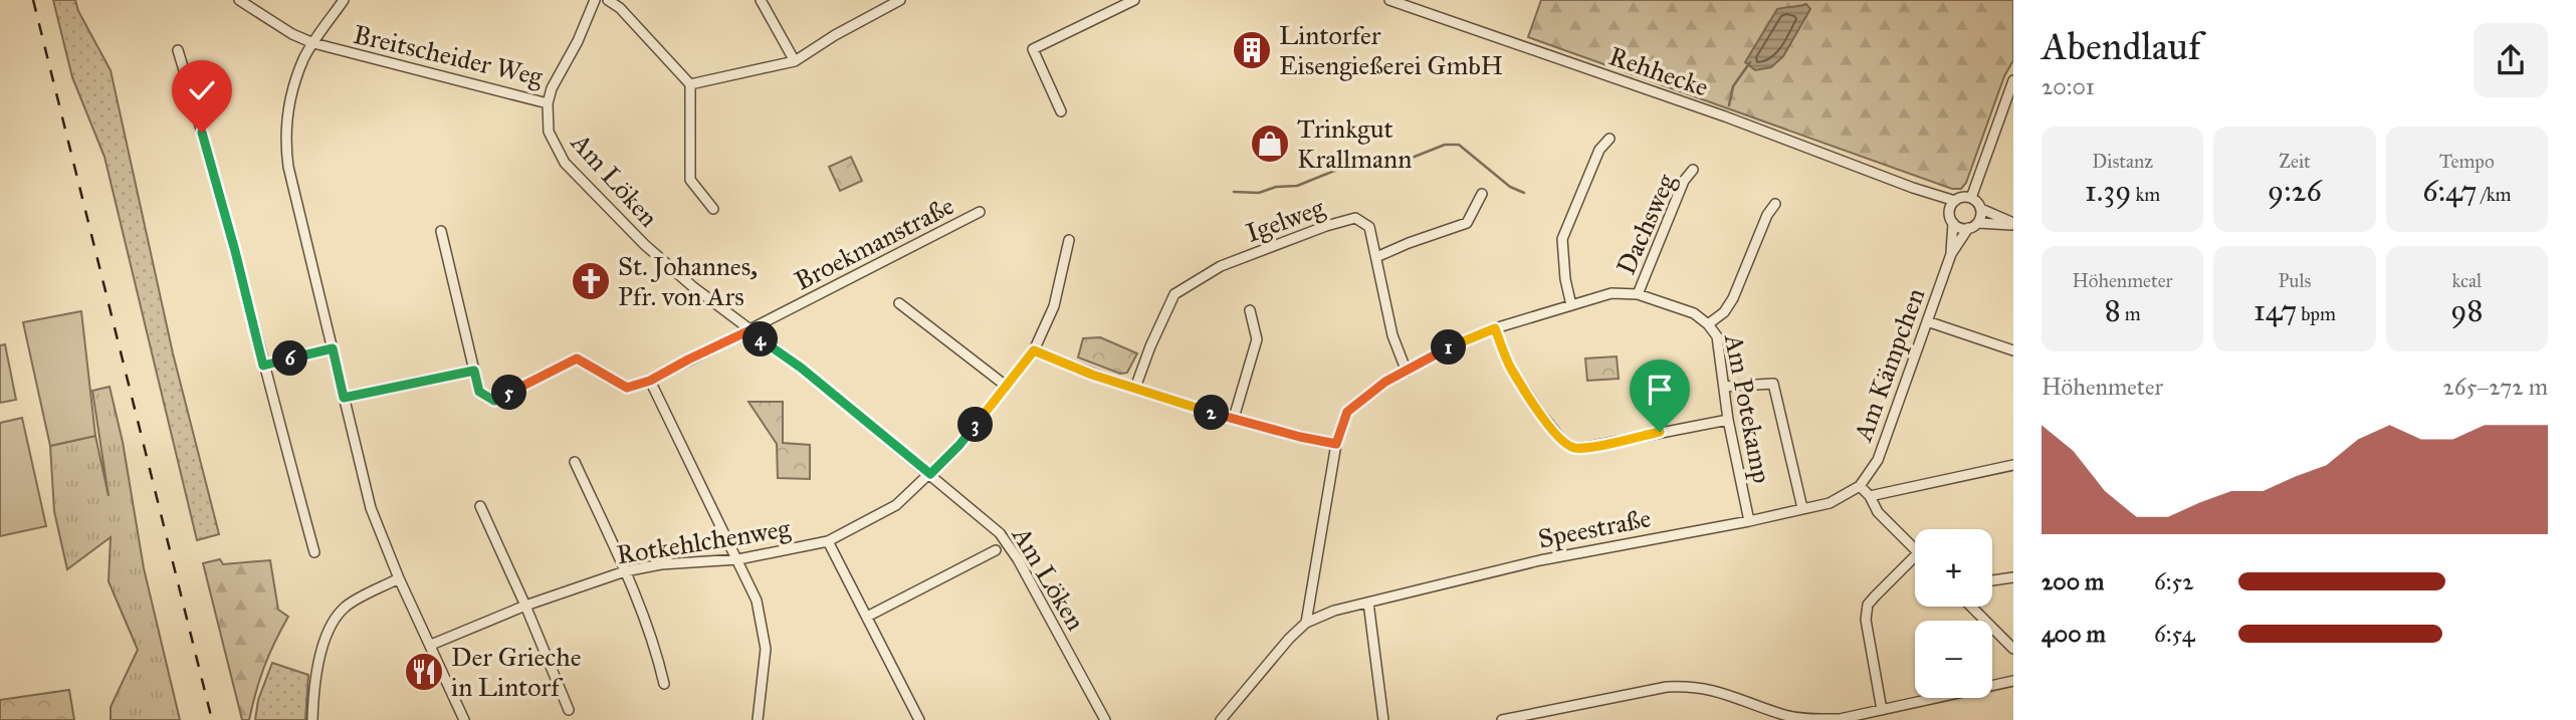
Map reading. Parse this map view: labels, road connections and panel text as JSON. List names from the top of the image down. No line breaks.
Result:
{"streets":{"street":["Breitscheider Weg","Rehhecke","Am Löken","Igelweg","Dachsweg","Broekmanstraße","Am Kämpchen","Am Potekamp","Speestraße","Rotkehlchenweg"]},"crossings":[["Breitscheider Weg","Am Löken"],["Rehhecke","Am Kämpchen"],["Am Löken","Broekmanstraße"],["Am Löken","Rotkehlchenweg"],["Igelweg","Am Potekamp"],["Dachsweg","Am Potekamp"],["Am Kämpchen","Speestraße"],["Am Potekamp","Speestraße"]],"places":{"building":["Lintorfer Eisengießerei GmbH"],"shop":["Trinkgut Krallmann"],"church":["St. Johannes, Pfr. von Ars"],"restaurant":["Der Grieche in Lintorf"]},"page":{"heading":["Abendlauf","20:01"],"stats":[["Distanz","1.39 km"],["Zeit","9:26"],["Tempo","6:47 /km"],["Höhenmeter","8 m"],["Puls","147 bpm"],["kcal","98"]],"pins":["4","1","6","5","2","3"],"chart":["Höhenmeter","265–272 m"],"map_buttons":["+","−"],"list":[{"name":"200 m","note":"6:52"},{"name":"400 m","note":"6:54"}]}}
